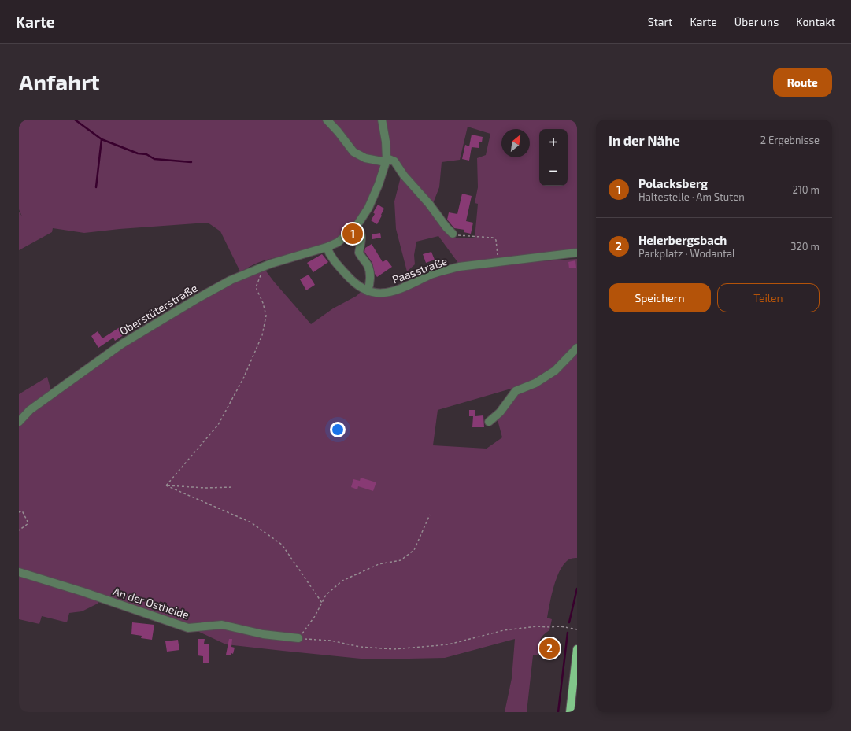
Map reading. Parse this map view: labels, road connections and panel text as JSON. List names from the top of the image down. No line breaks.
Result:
{"streets":{"street":["Paasstraße","Oberstüterstraße","An der Ostheide"]},"crossings":[["Paasstraße","Oberstüterstraße"]],"north":"top right","page":{"header":"Karte","nav":["Start","Karte","Über uns","Kontakt"],"buttons":["Route",["Speichern","Teilen"]],"title":"Anfahrt","heading":["In der Nähe","2 Ergebnisse"],"map_buttons":["+","−"],"list":[{"mark":"1","name":"Polacksberg","note":"Haltestelle · Am Stuten","value":"210 m"},{"mark":"2","name":"Heierbergsbach","note":"Parkplatz · Wodantal","value":"320 m"}],"pins":["1","2"]}}
